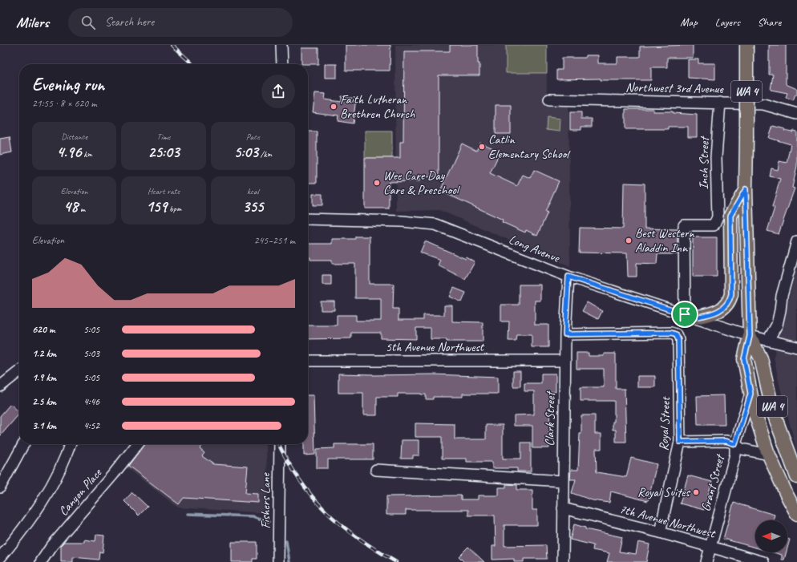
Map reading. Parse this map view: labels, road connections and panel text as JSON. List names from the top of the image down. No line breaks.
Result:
{"streets":{"main road":["WA 4"],"street":["Northwest 3rd Avenue","Inch Street","Long Avenue","5th Avenue Northwest","Clark Street","Royal Street","Grant Street","Canyon Place","Fishers Lane","7th Avenue Northwest"]},"crossings":[["Northwest 3rd Avenue","Inch Street"],["WA 4","Long Avenue"],["WA 4","Grant Street"],["Inch Street","Long Avenue"],["Long Avenue","Clark Street"],["5th Avenue Northwest","Clark Street"],["Clark Street","Royal Street"],["Clark Street","7th Avenue Northwest"],["Royal Street","7th Avenue Northwest"],["Grant Street","7th Avenue Northwest"]],"places":["Faith Lutheran Brethren Church","Catlin Elementary School","Wee Care Day Care & Preschool","Best Western Aladdin Inn","Royal Suites"],"north":"left","page":{"header":"Milers","search":"Search here","nav":["Map","Layers","Share"],"heading":["Evening run","21:55 · 8 × 620 m"],"stats":[["Distance","4.96 km"],["Time","25:03"],["Pace","5:03 /km"],["Elevation","48 m"],["Heart rate","159 bpm"],["kcal","355"]],"chart":["Elevation","245–251 m"],"list":[{"name":"620 m","note":"5:05"},{"name":"1.2 km","note":"5:03"},{"name":"1.9 km","note":"5:05"},{"name":"2.5 km","note":"4:46"},{"name":"3.1 km","note":"4:52"}]}}
